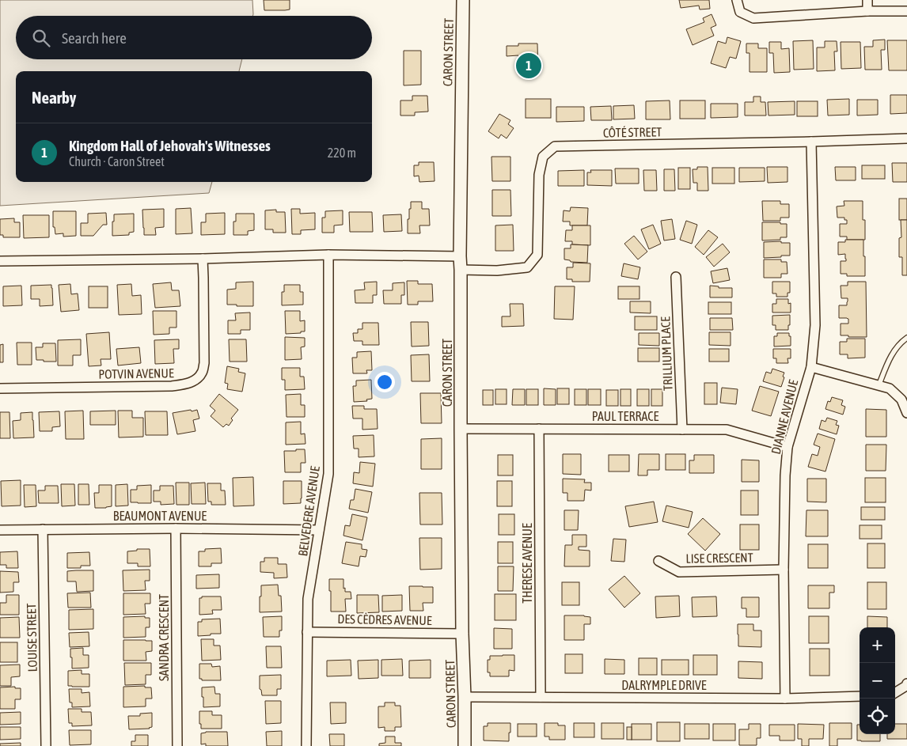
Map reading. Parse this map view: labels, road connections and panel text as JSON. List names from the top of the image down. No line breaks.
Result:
{"streets":{"street":["CARON STREET","CÔTÉ STREET","TRILLIUM PLACE","POTVIN AVENUE","PAUL TERRACE","DIANNE AVENUE","BELVEDERE AVENUE","BEAUMONT AVENUE","LISE CRESCENT","THERESE AVENUE","DES CÈDRES AVENUE","LOUISE STREET","SANDRA CRESCENT","DALRYMPLE DRIVE"]},"crossings":[["CARON STREET","CÔTÉ STREET"],["CARON STREET","PAUL TERRACE"],["CARON STREET","DES CÈDRES AVENUE"],["CARON STREET","DALRYMPLE DRIVE"],["CÔTÉ STREET","DIANNE AVENUE"],["TRILLIUM PLACE","PAUL TERRACE"],["PAUL TERRACE","DIANNE AVENUE"],["PAUL TERRACE","THERESE AVENUE"],["DIANNE AVENUE","LISE CRESCENT"],["DIANNE AVENUE","DALRYMPLE DRIVE"],["BELVEDERE AVENUE","BEAUMONT AVENUE"],["BELVEDERE AVENUE","DES CÈDRES AVENUE"],["BEAUMONT AVENUE","LOUISE STREET"],["BEAUMONT AVENUE","SANDRA CRESCENT"],["THERESE AVENUE","DALRYMPLE DRIVE"]],"page":{"search":"Search here","pins":"1","heading":"Nearby","list":[{"mark":"1","name":"Kingdom Hall of Jehovah's Witnesses","note":"Church · Caron Street","value":"220 m"}],"map_buttons":["+","−"]}}
